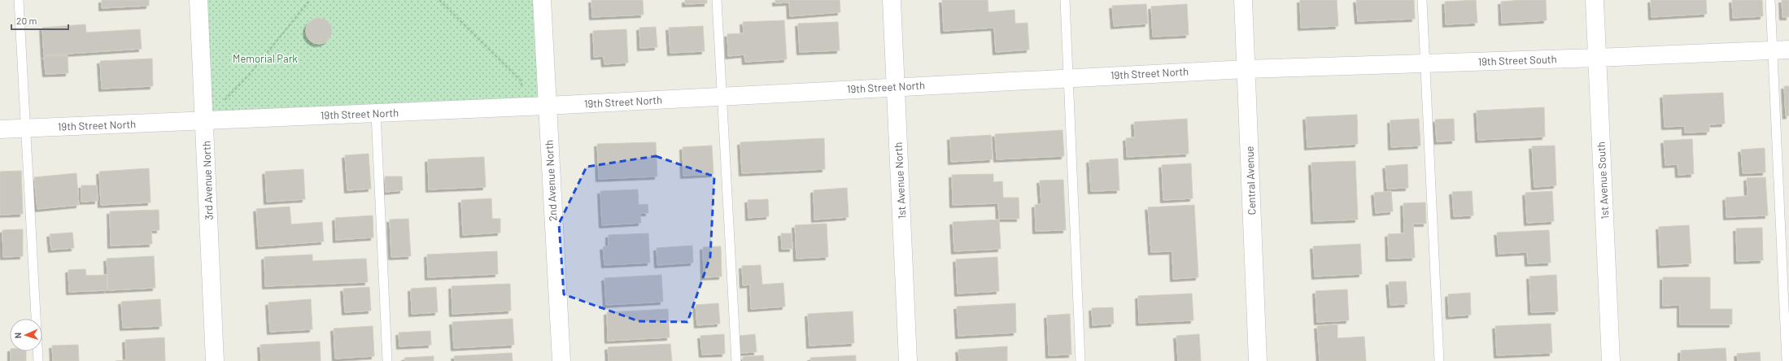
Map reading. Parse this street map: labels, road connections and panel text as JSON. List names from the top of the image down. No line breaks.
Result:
{"streets":{"street":["19th Street South","19th Street North","3rd Avenue North","2nd Avenue North","1st Avenue North","Central Avenue","1st Avenue South"]},"crossings":[["19th Street South","19th Street North"],["19th Street South","Central Avenue"],["19th Street South","1st Avenue South"],["19th Street North","3rd Avenue North"],["19th Street North","2nd Avenue North"],["19th Street North","1st Avenue North"],["19th Street North","Central Avenue"]],"parks":["Memorial Park"],"scale_bar":"20 m","north":"left"}
